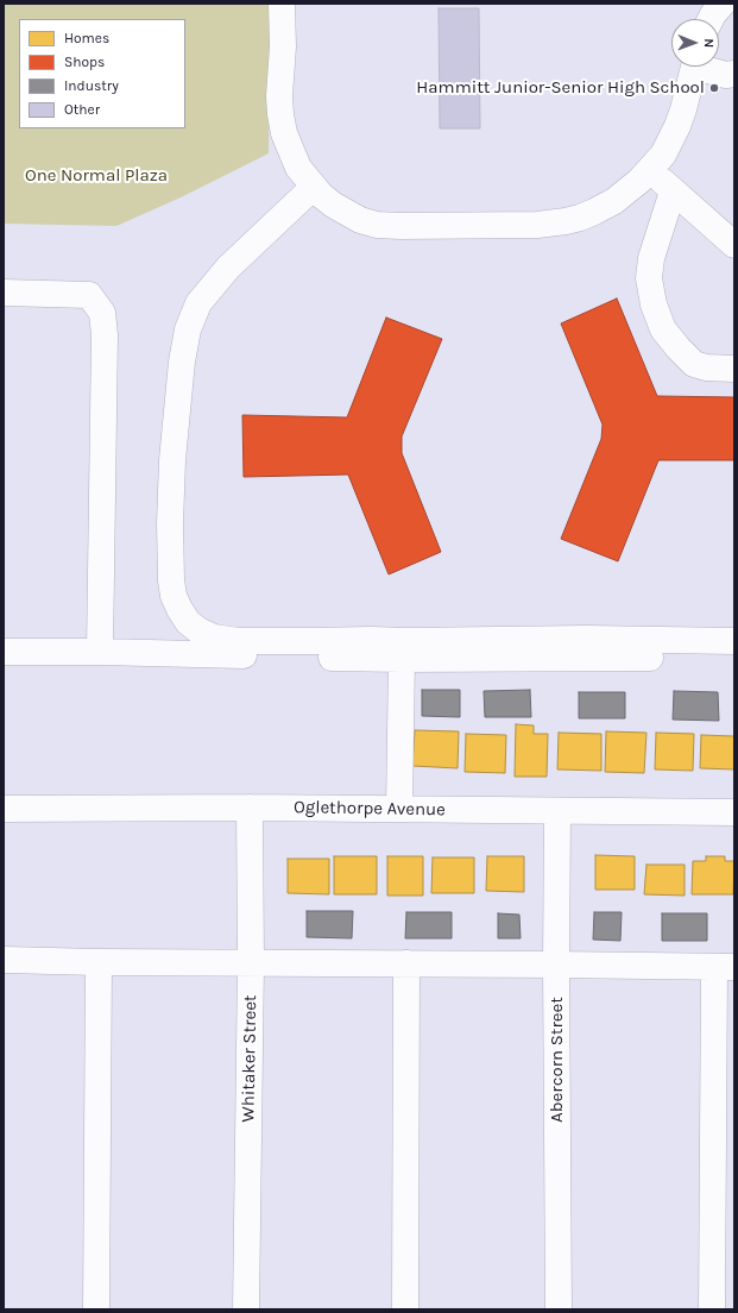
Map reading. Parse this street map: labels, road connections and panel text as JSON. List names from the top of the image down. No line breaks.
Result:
{"streets":{"street":["Oglethorpe Avenue","Whitaker Street","Abercorn Street"]},"crossings":[["Oglethorpe Avenue","Whitaker Street"],["Oglethorpe Avenue","Abercorn Street"]],"parks":["One Normal Plaza"],"places":["Hammitt Junior-Senior High School"],"legend":["Homes","Shops","Industry","Other"],"north":"right"}
